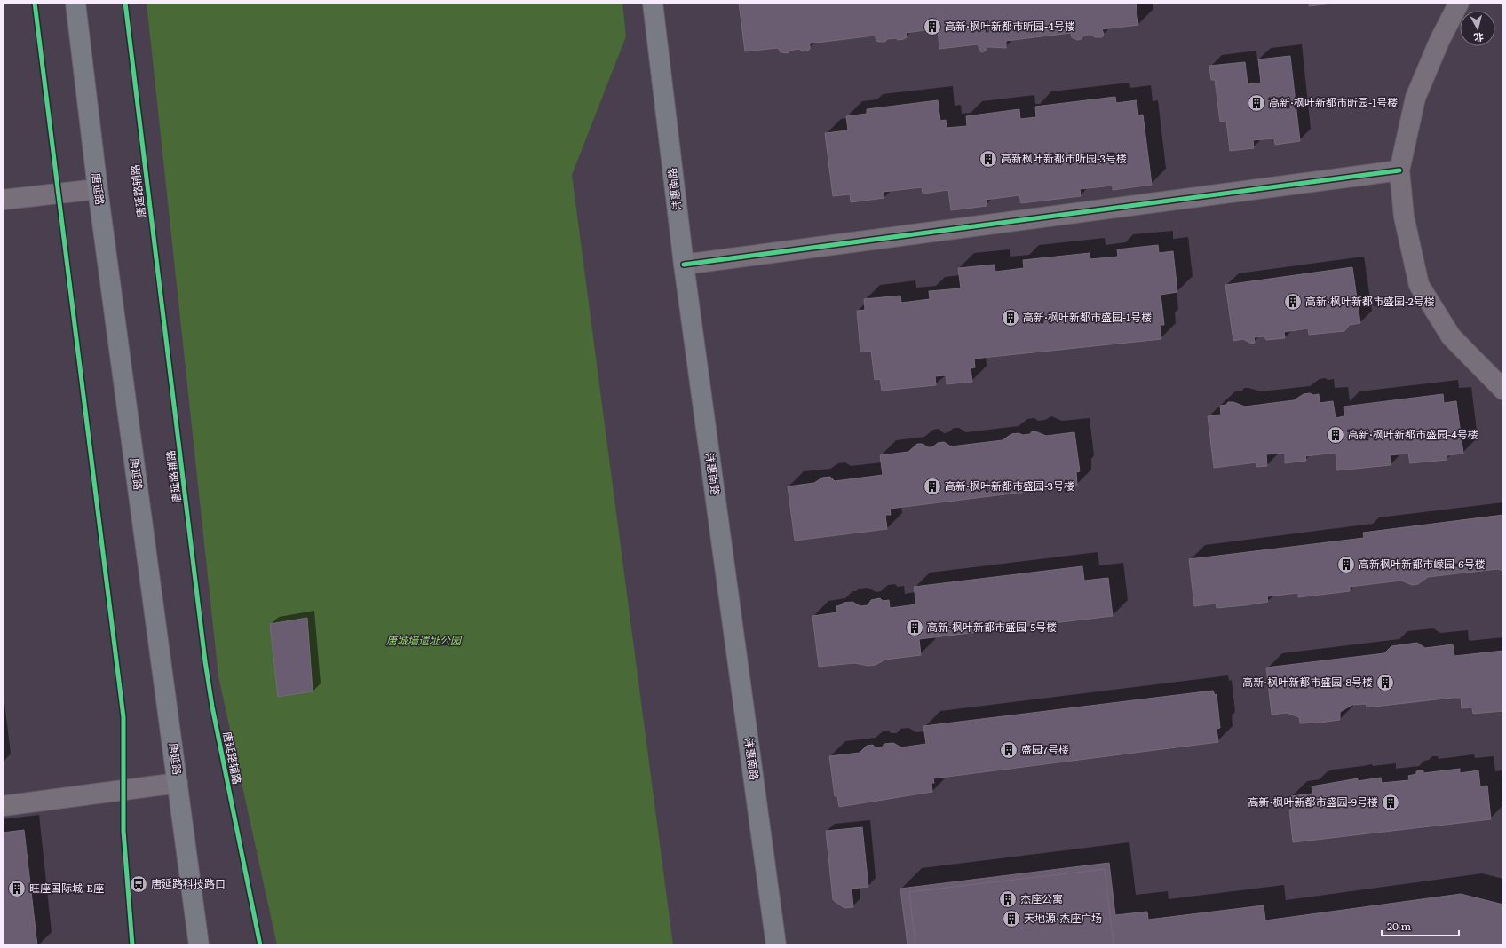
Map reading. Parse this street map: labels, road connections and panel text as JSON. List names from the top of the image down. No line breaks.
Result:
{"streets":{"main road":["唐延路","沣惠南路"],"cycle path":["唐延路辅路"]},"parks":["唐城墙遗址公园"],"places":{"building":["高新·枫叶新都市昕园-4号楼","高新·枫叶新都市昕园-1号楼","高新枫叶新都市听园-3号楼","高新·枫叶新都市盛园-2号楼","高新·枫叶新都市盛园-1号楼","高新·枫叶新都市盛园-4号楼","高新·枫叶新都市盛园-3号楼","高新枫叶新都市嵘园-6号楼","高新·枫叶新都市盛园-5号楼","高新·枫叶新都市盛园-8号楼","盛园7号楼","高新·枫叶新都市盛园-9号楼","旺座国际城-E座","杰座公寓","天地源·杰座广场"],"bus stop":["唐延路科技路口"]},"scale_bar":"20 m","north":"bottom"}
